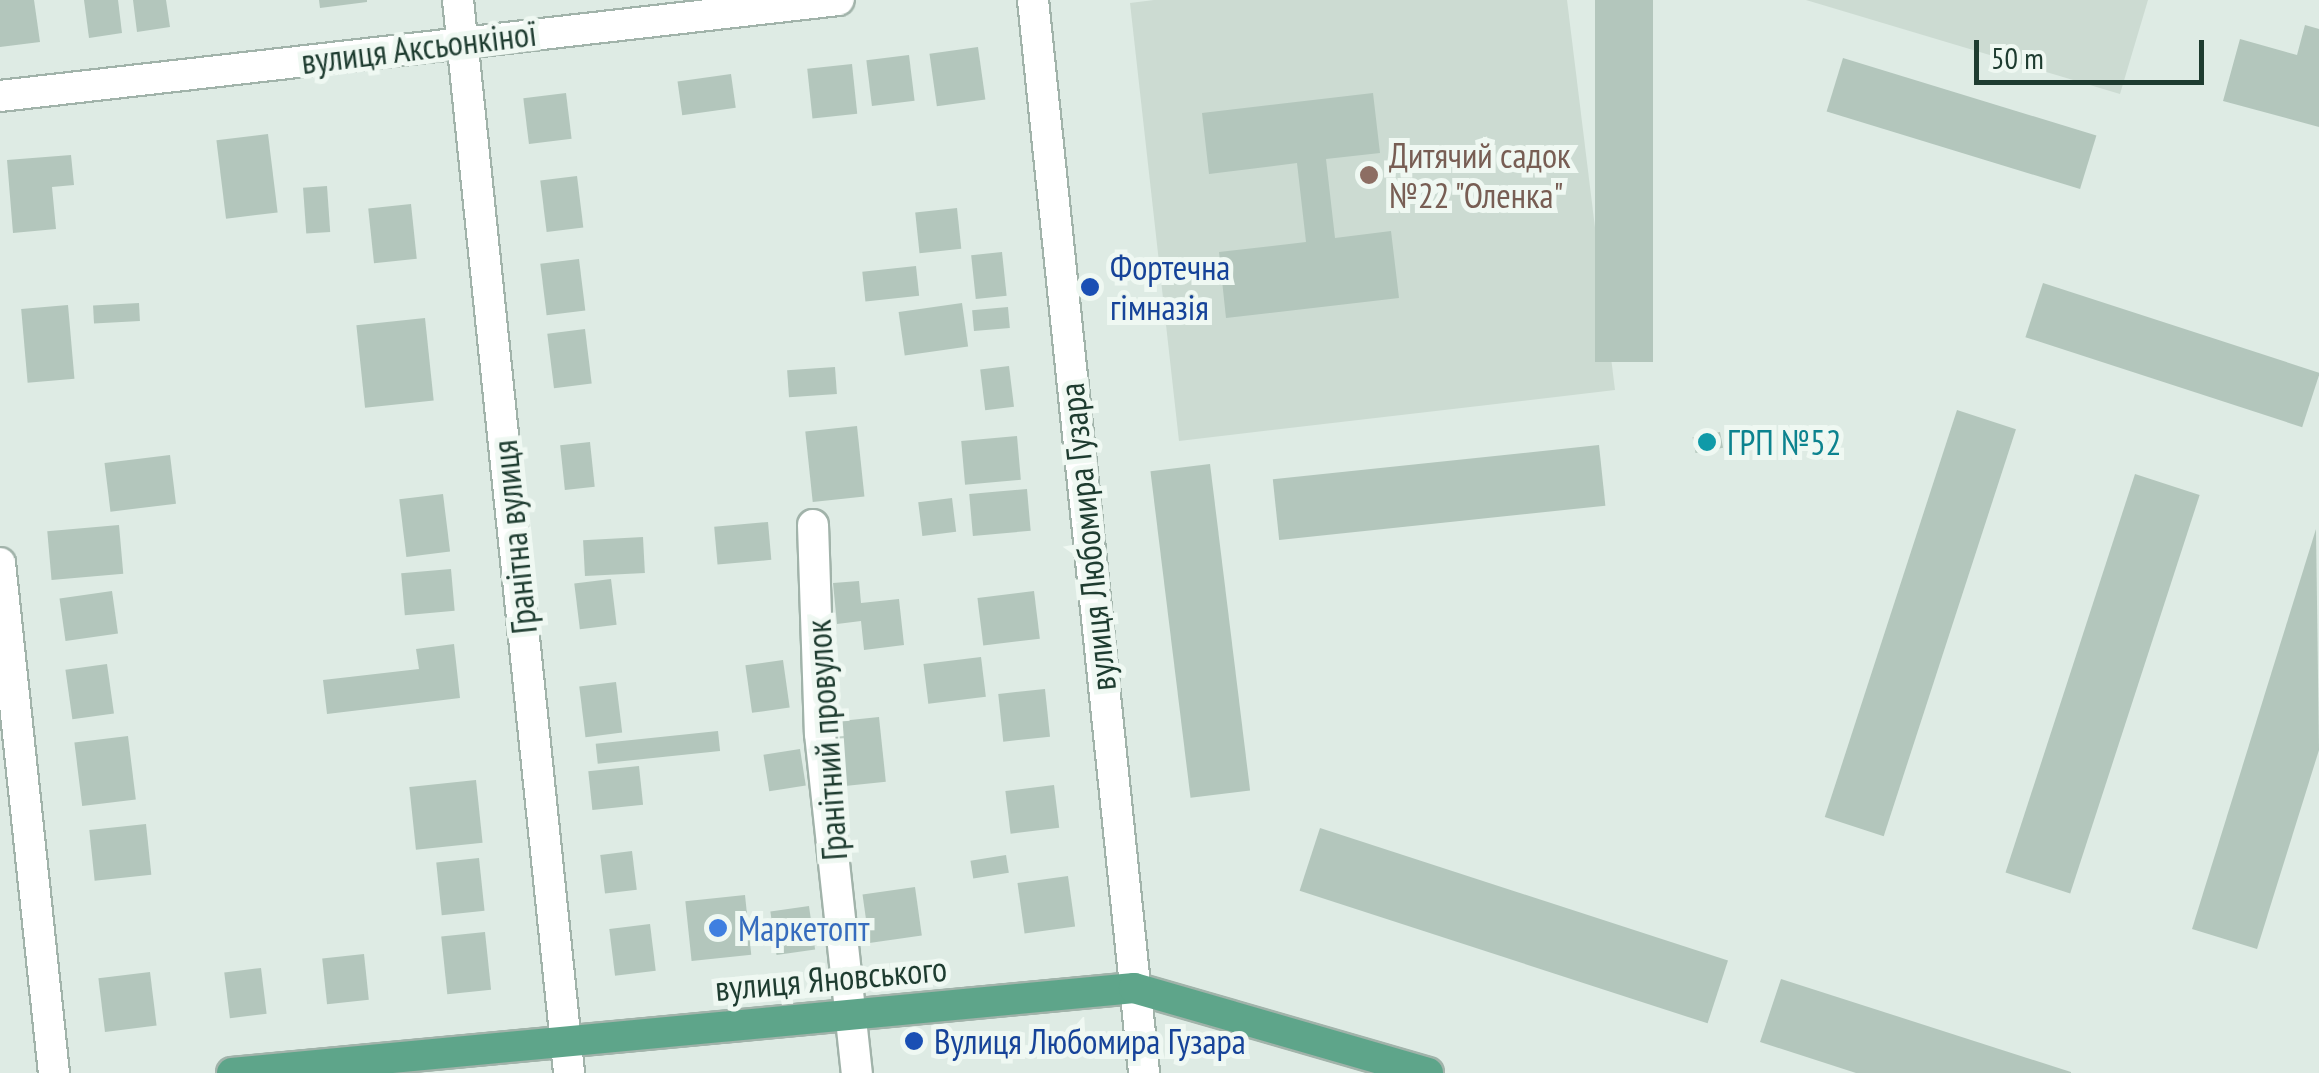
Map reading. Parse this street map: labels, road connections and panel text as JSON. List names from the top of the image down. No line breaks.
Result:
{"streets":{"main road":["вулиця Яновського"],"street":["вулиця Аксьонкіної","Гранітна вулиця","вулиця Любомира Гузара","Гранітний провулок"]},"crossings":[["вулиця Аксьонкіної","Гранітна вулиця"],["Гранітна вулиця","вулиця Яновського"],["вулиця Любомира Гузара","вулиця Яновського"],["Гранітний провулок","вулиця Яновського"]],"places":["Дитячий садок №22 \"Оленка\"","Фортечна гімназія","ГРП №52","Маркетопт","Вулиця Любомира Гузара"],"scale_bar":"50 m"}
